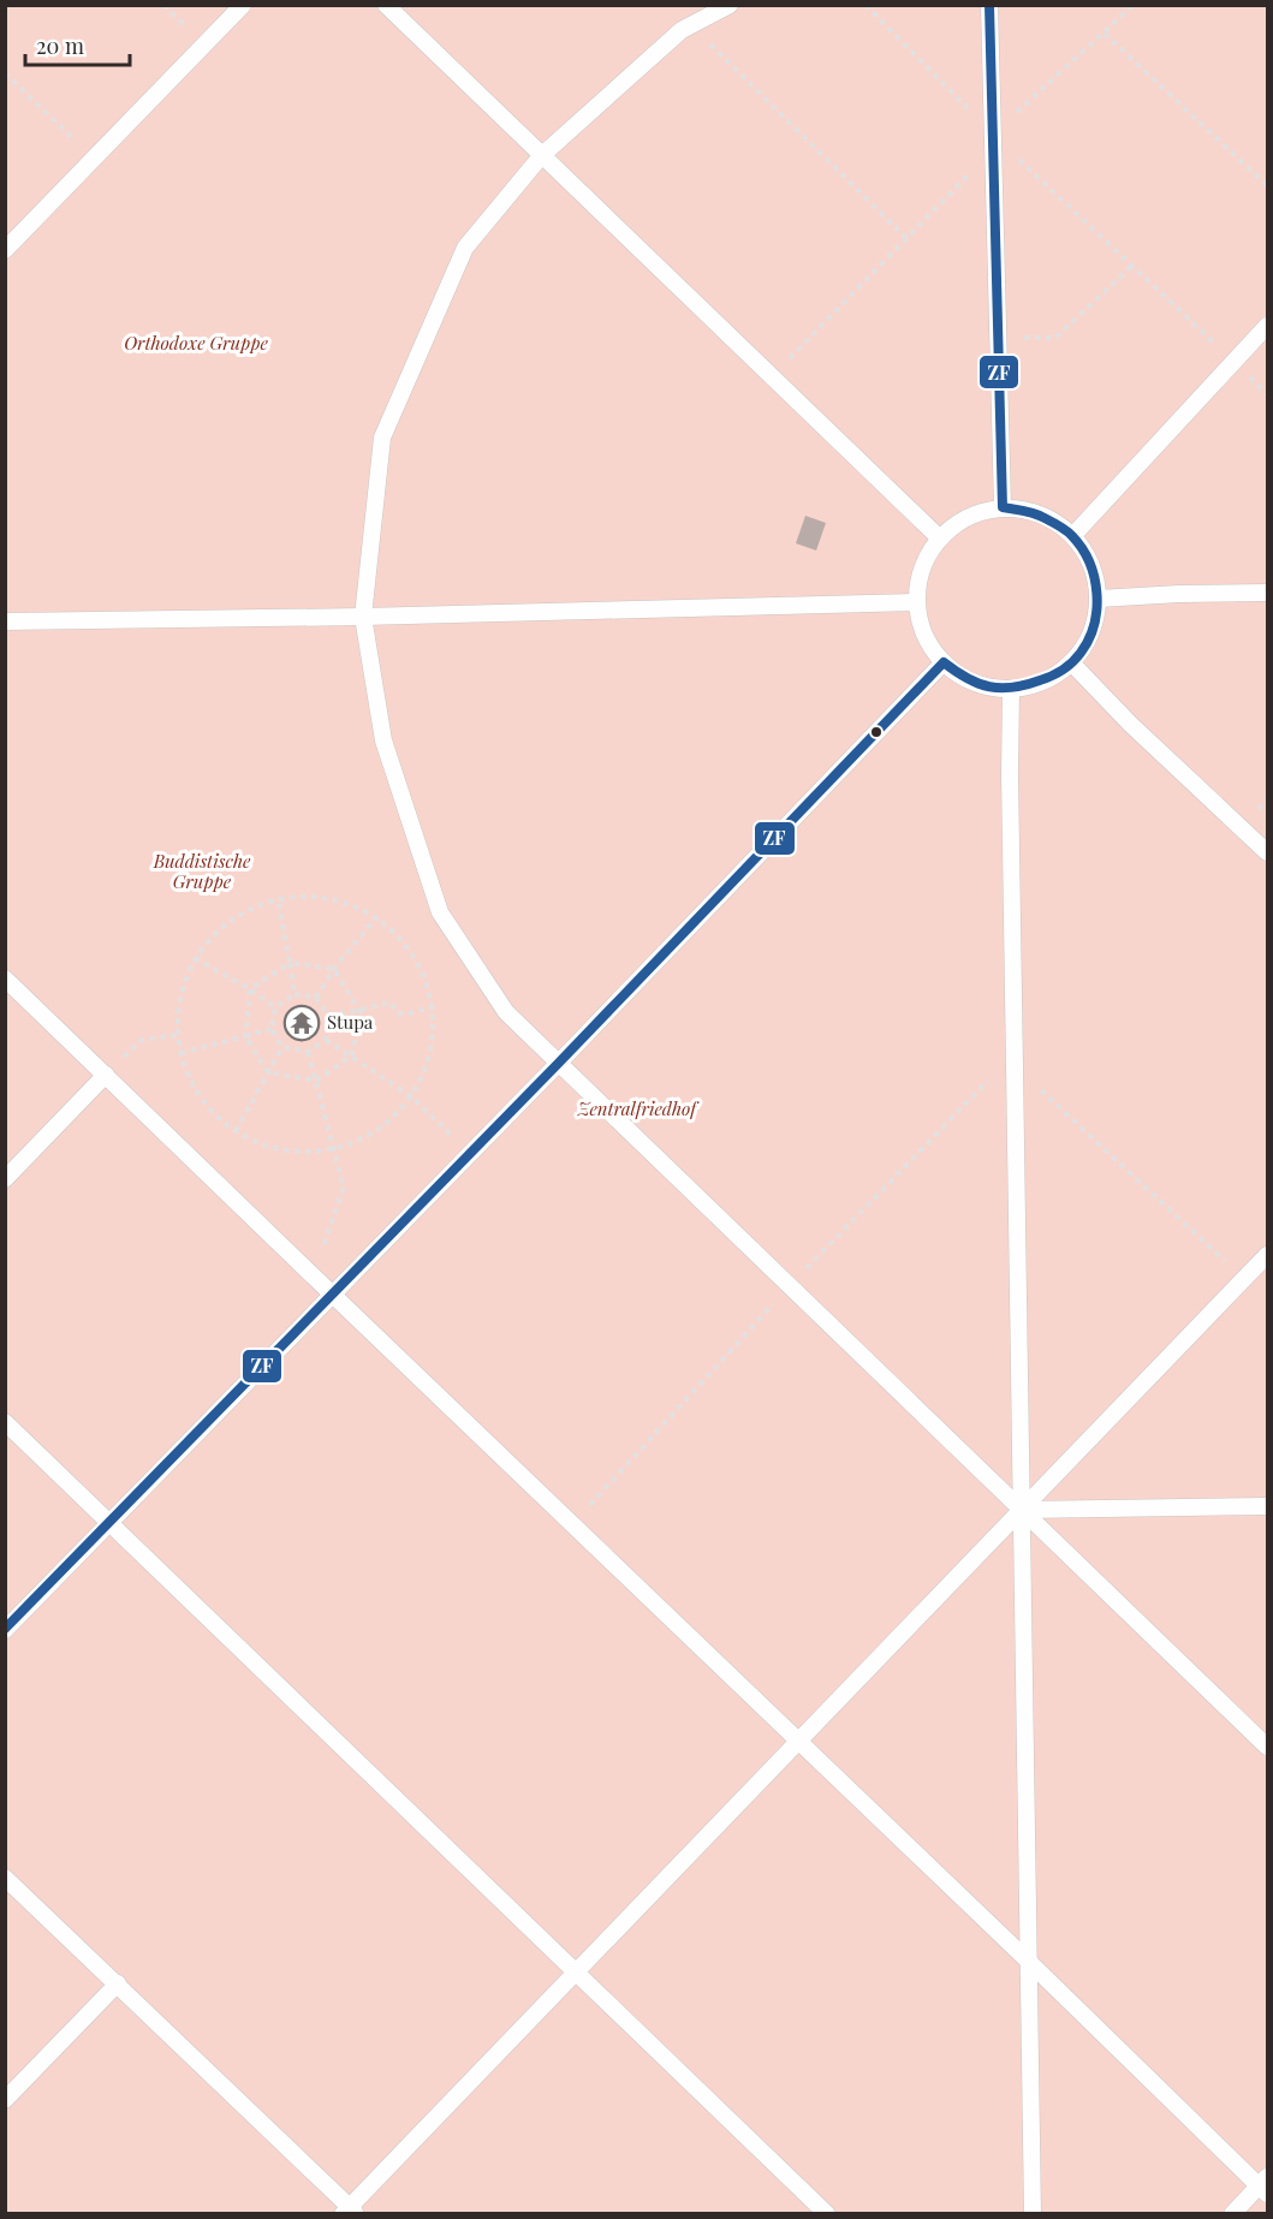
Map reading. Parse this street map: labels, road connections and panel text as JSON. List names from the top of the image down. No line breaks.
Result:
{"parks":["Orthodoxe Gruppe","Buddistische Gruppe","Zentralfriedhof"],"places":{"temple":["Stupa"]},"lines":["transit line ZF"],"scale_bar":"20 m"}
